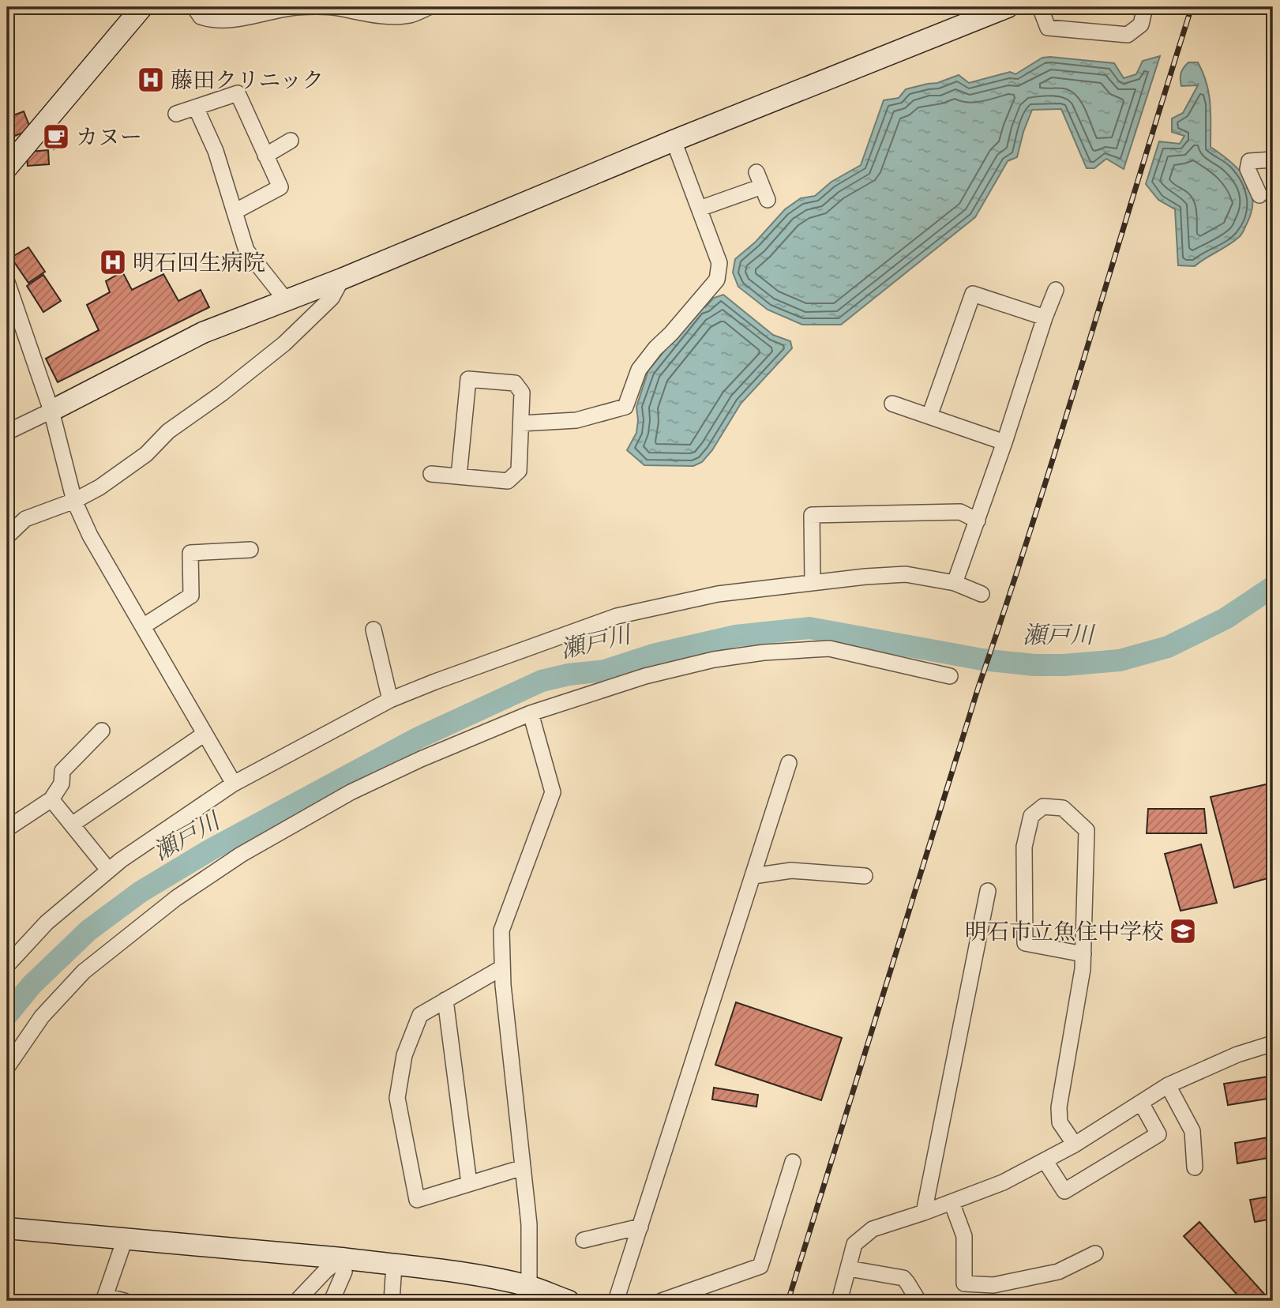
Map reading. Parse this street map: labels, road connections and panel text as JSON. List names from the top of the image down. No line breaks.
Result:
{"water":["瀬戸川"],"places":{"hospital":["藤田クリニック","明石回生病院"],"cafe":["カヌー"],"school or university":["明石市立魚住中学校"]}}
